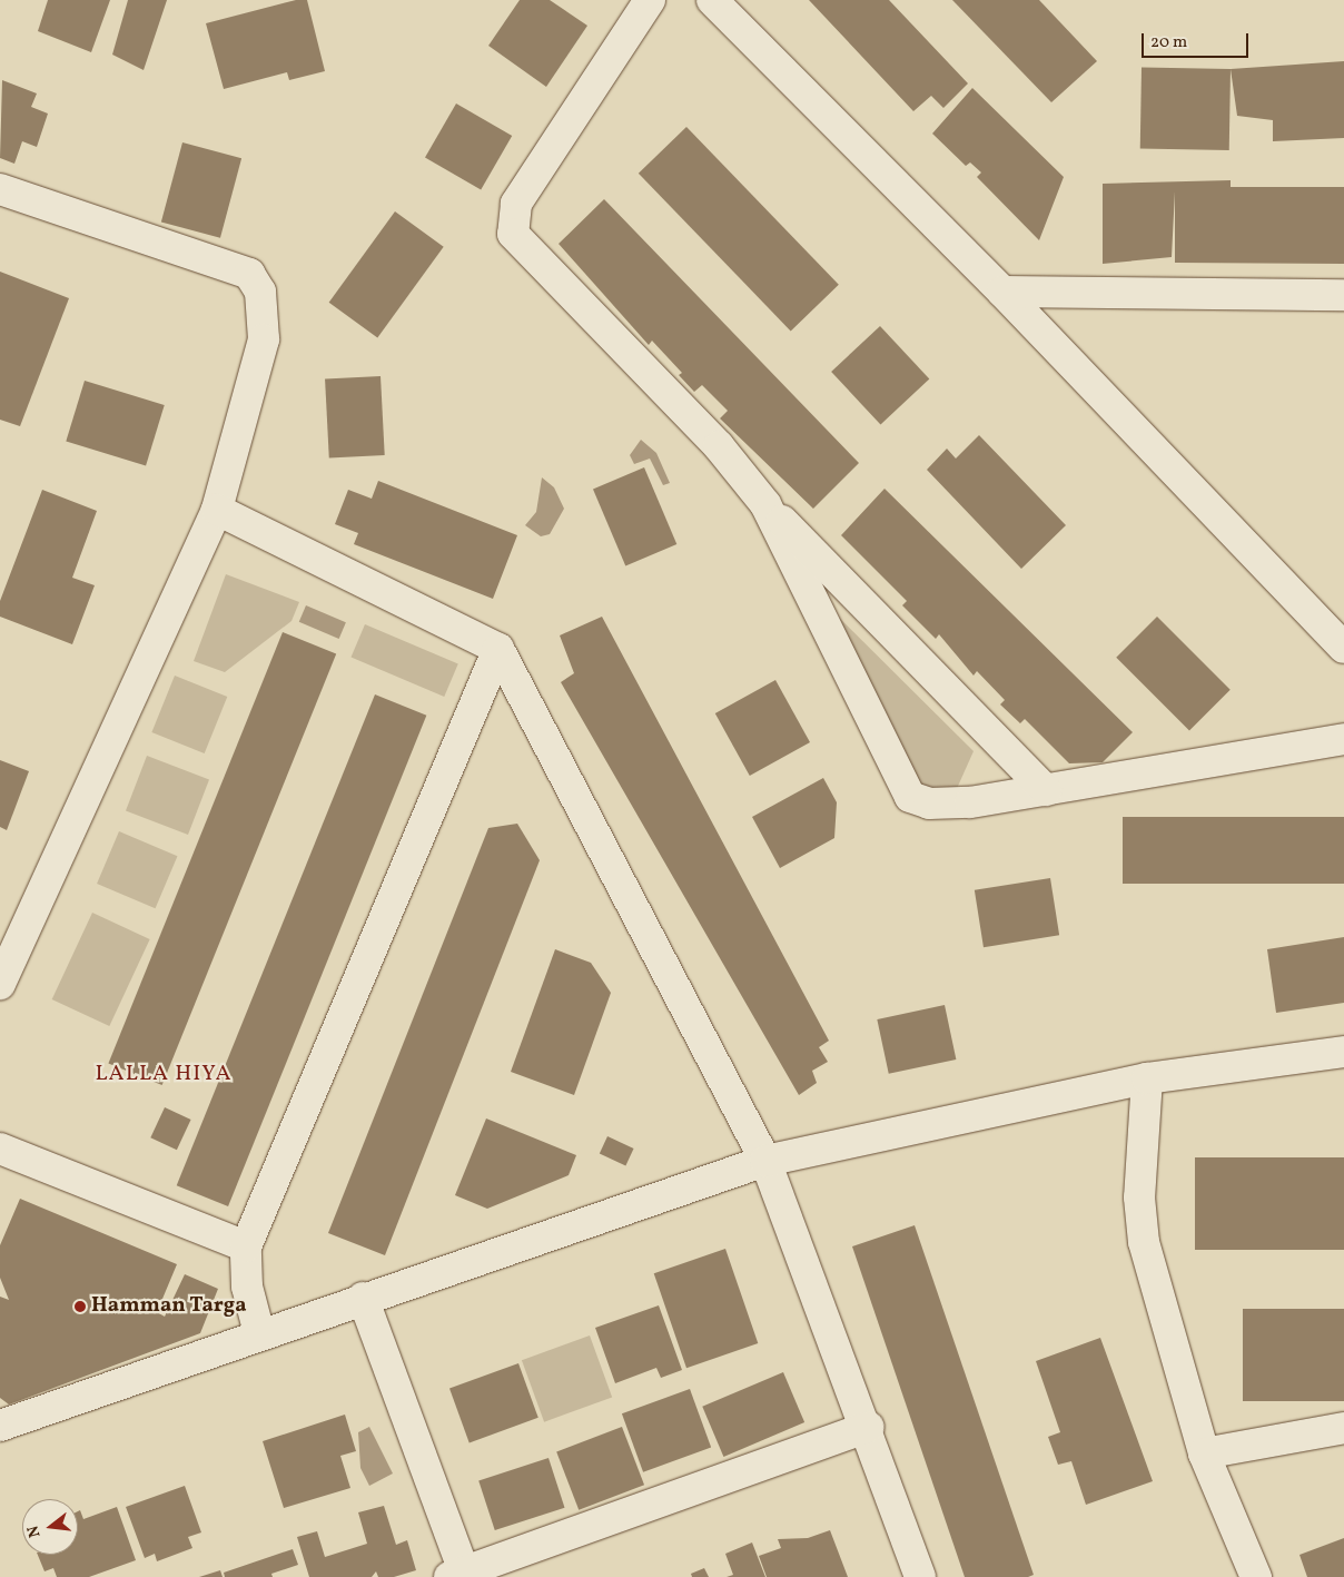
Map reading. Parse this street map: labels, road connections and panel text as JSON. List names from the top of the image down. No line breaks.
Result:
{"districts":["LALLA HIYA"],"places":["Hamman Targa"],"scale_bar":"20 m","north":"left"}
